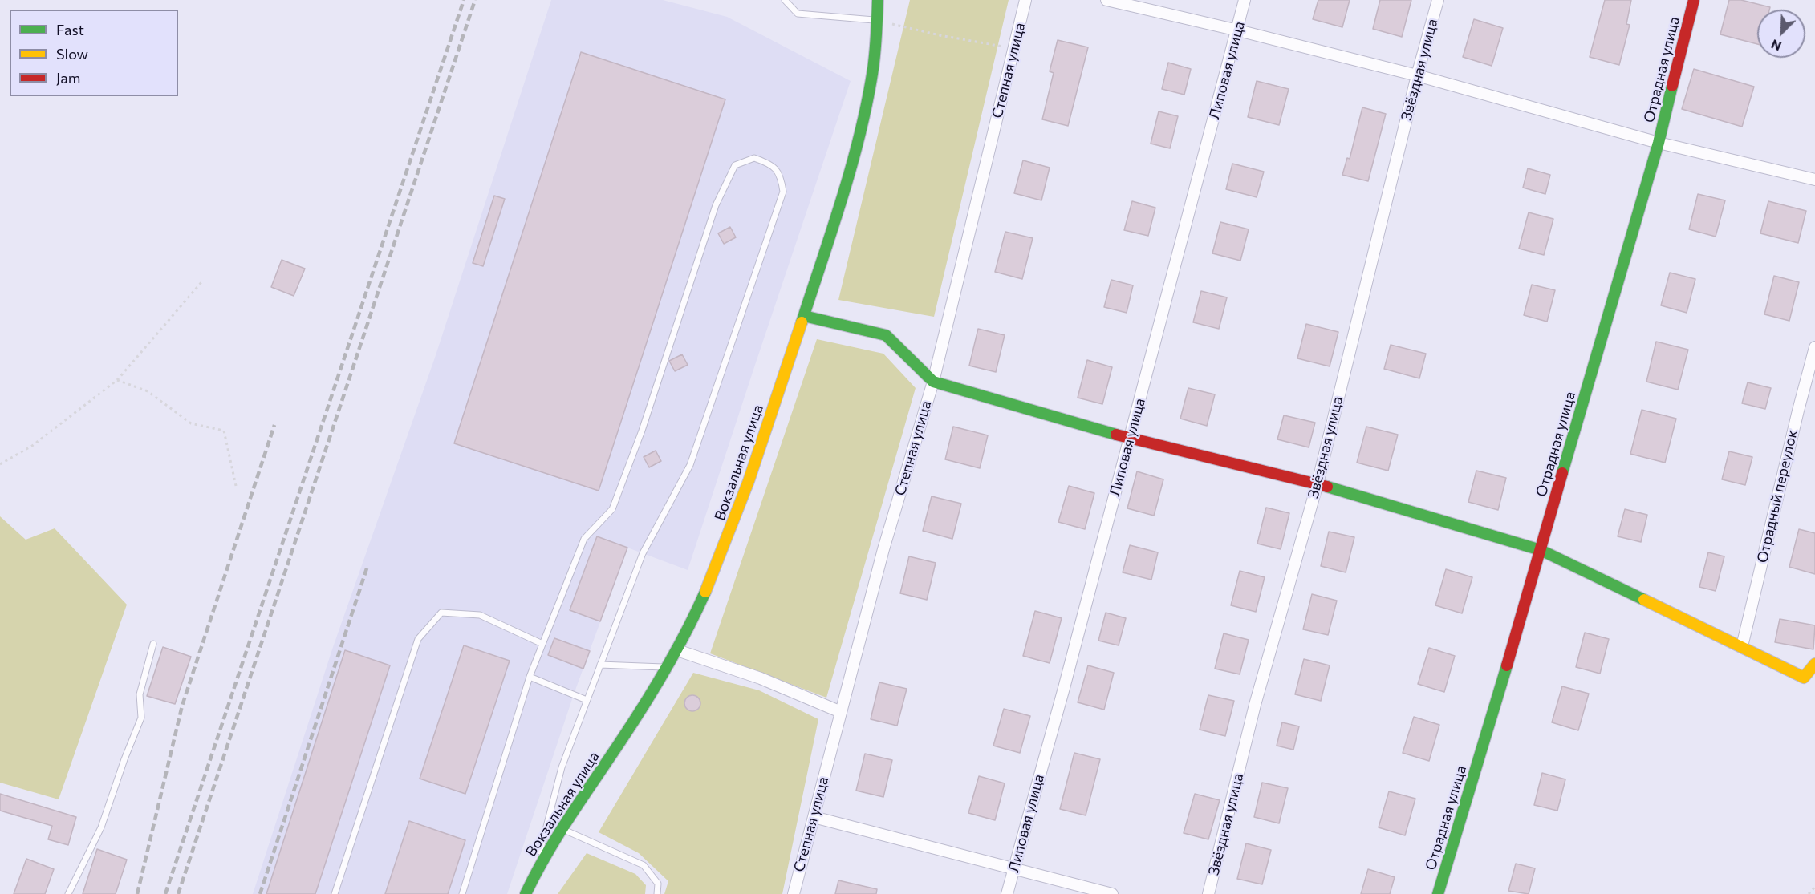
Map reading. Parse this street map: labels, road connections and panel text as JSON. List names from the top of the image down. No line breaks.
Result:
{"streets":{"street":["Звёздная улица","Отрадная улица","Степная улица","Липовая улица","Вокзальная улица","Отрадный переулок"]},"legend":["Fast","Slow","Jam"],"north":"bottom left"}
